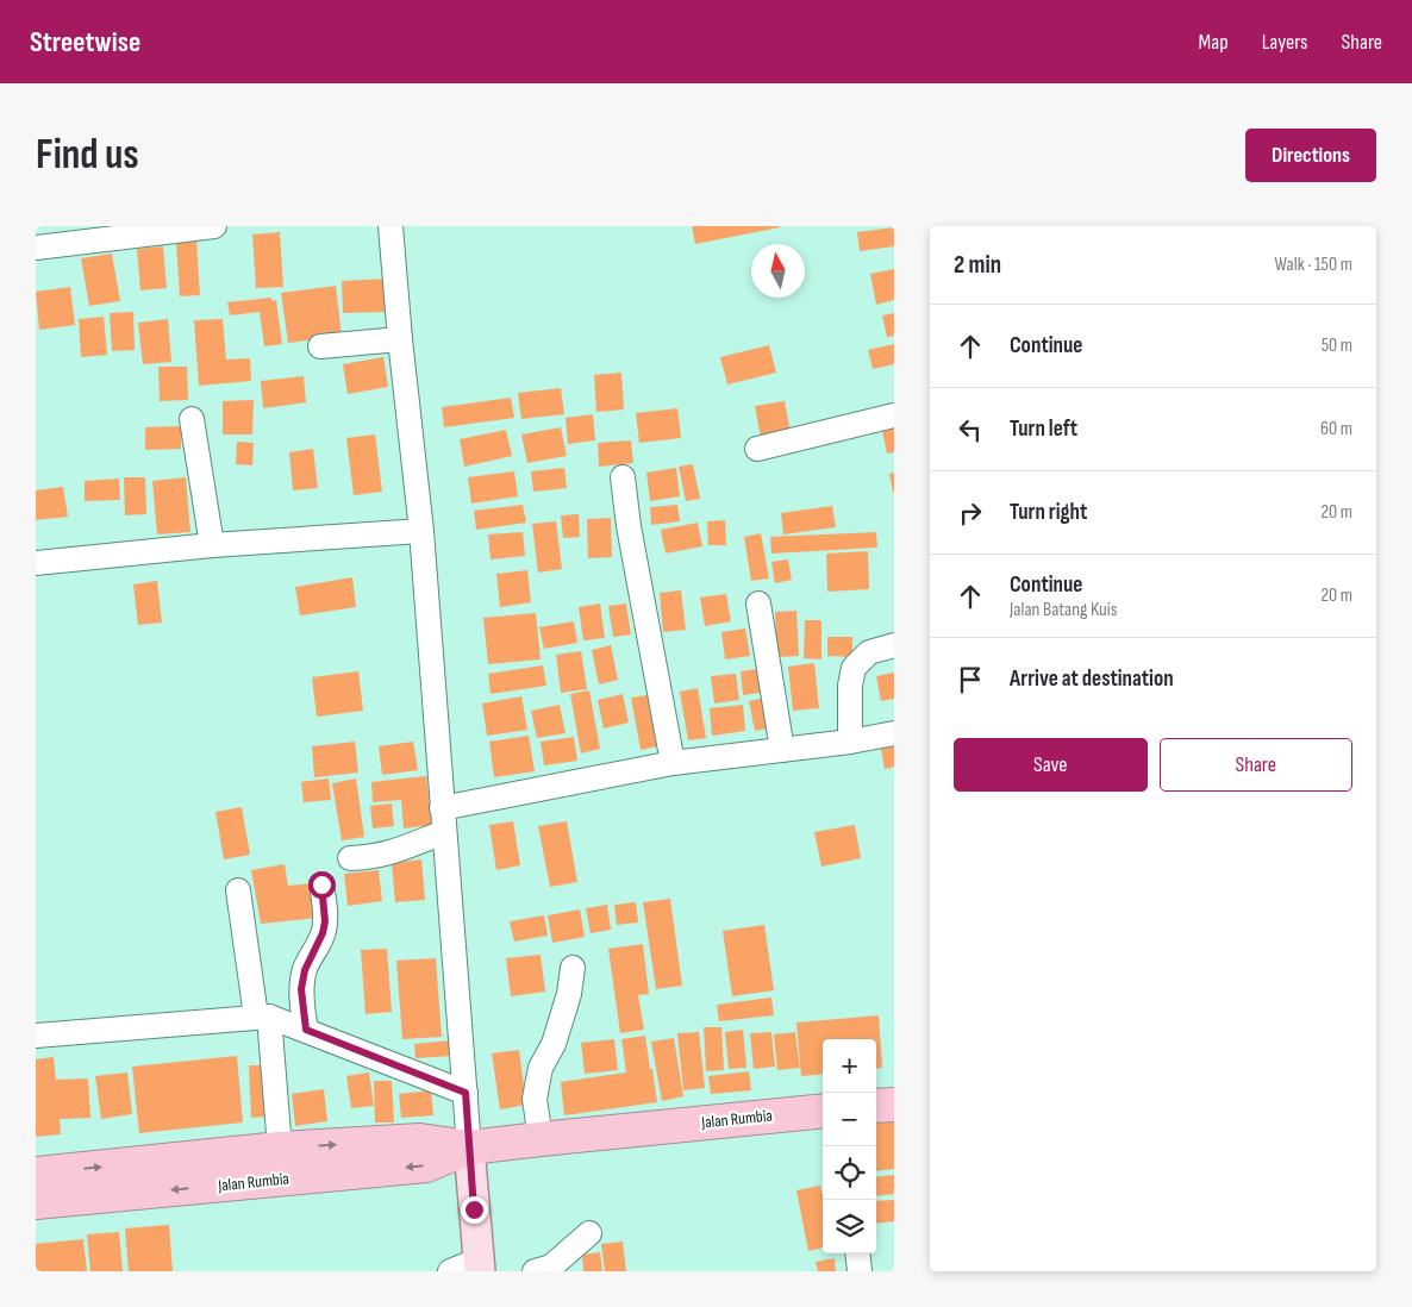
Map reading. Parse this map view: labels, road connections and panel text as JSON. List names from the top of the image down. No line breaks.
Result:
{"streets":{"highway":["Jalan Rumbia"]},"north":"top","page":{"header":"Streetwise","nav":["Map","Layers","Share"],"buttons":["Directions",["Save","Share"]],"title":"Find us","heading":["2 min","Walk · 150 m"],"list":[["Continue","50 m"],["Turn left","60 m"],["Turn right","20 m"],["Continue","Jalan Batang Kuis","20 m"],"Arrive at destination"],"map_buttons":["+","−"]}}
